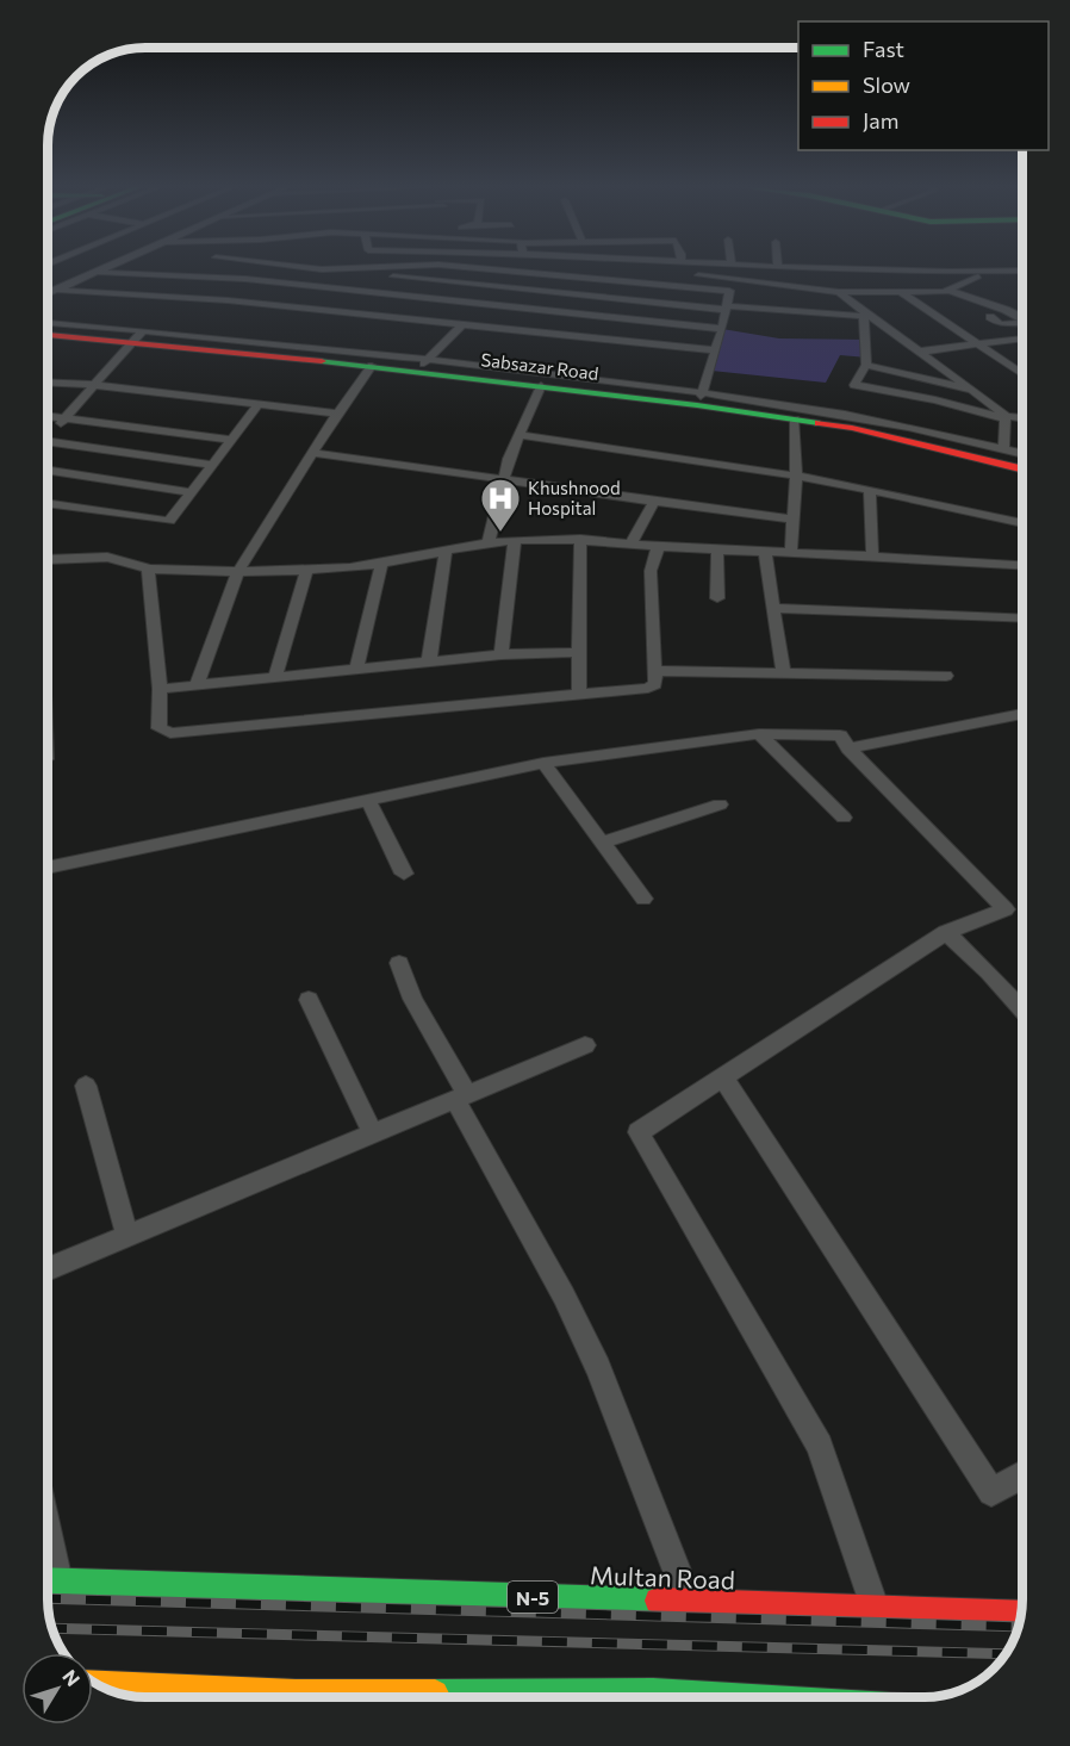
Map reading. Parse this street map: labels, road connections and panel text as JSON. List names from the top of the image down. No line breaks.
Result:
{"streets":{"main road":["Sabsazar Road","Multan Road","N-5"]},"places":{"hospital":["Khushnood Hospital"]},"legend":["Fast","Slow","Jam"],"north":"top right"}
